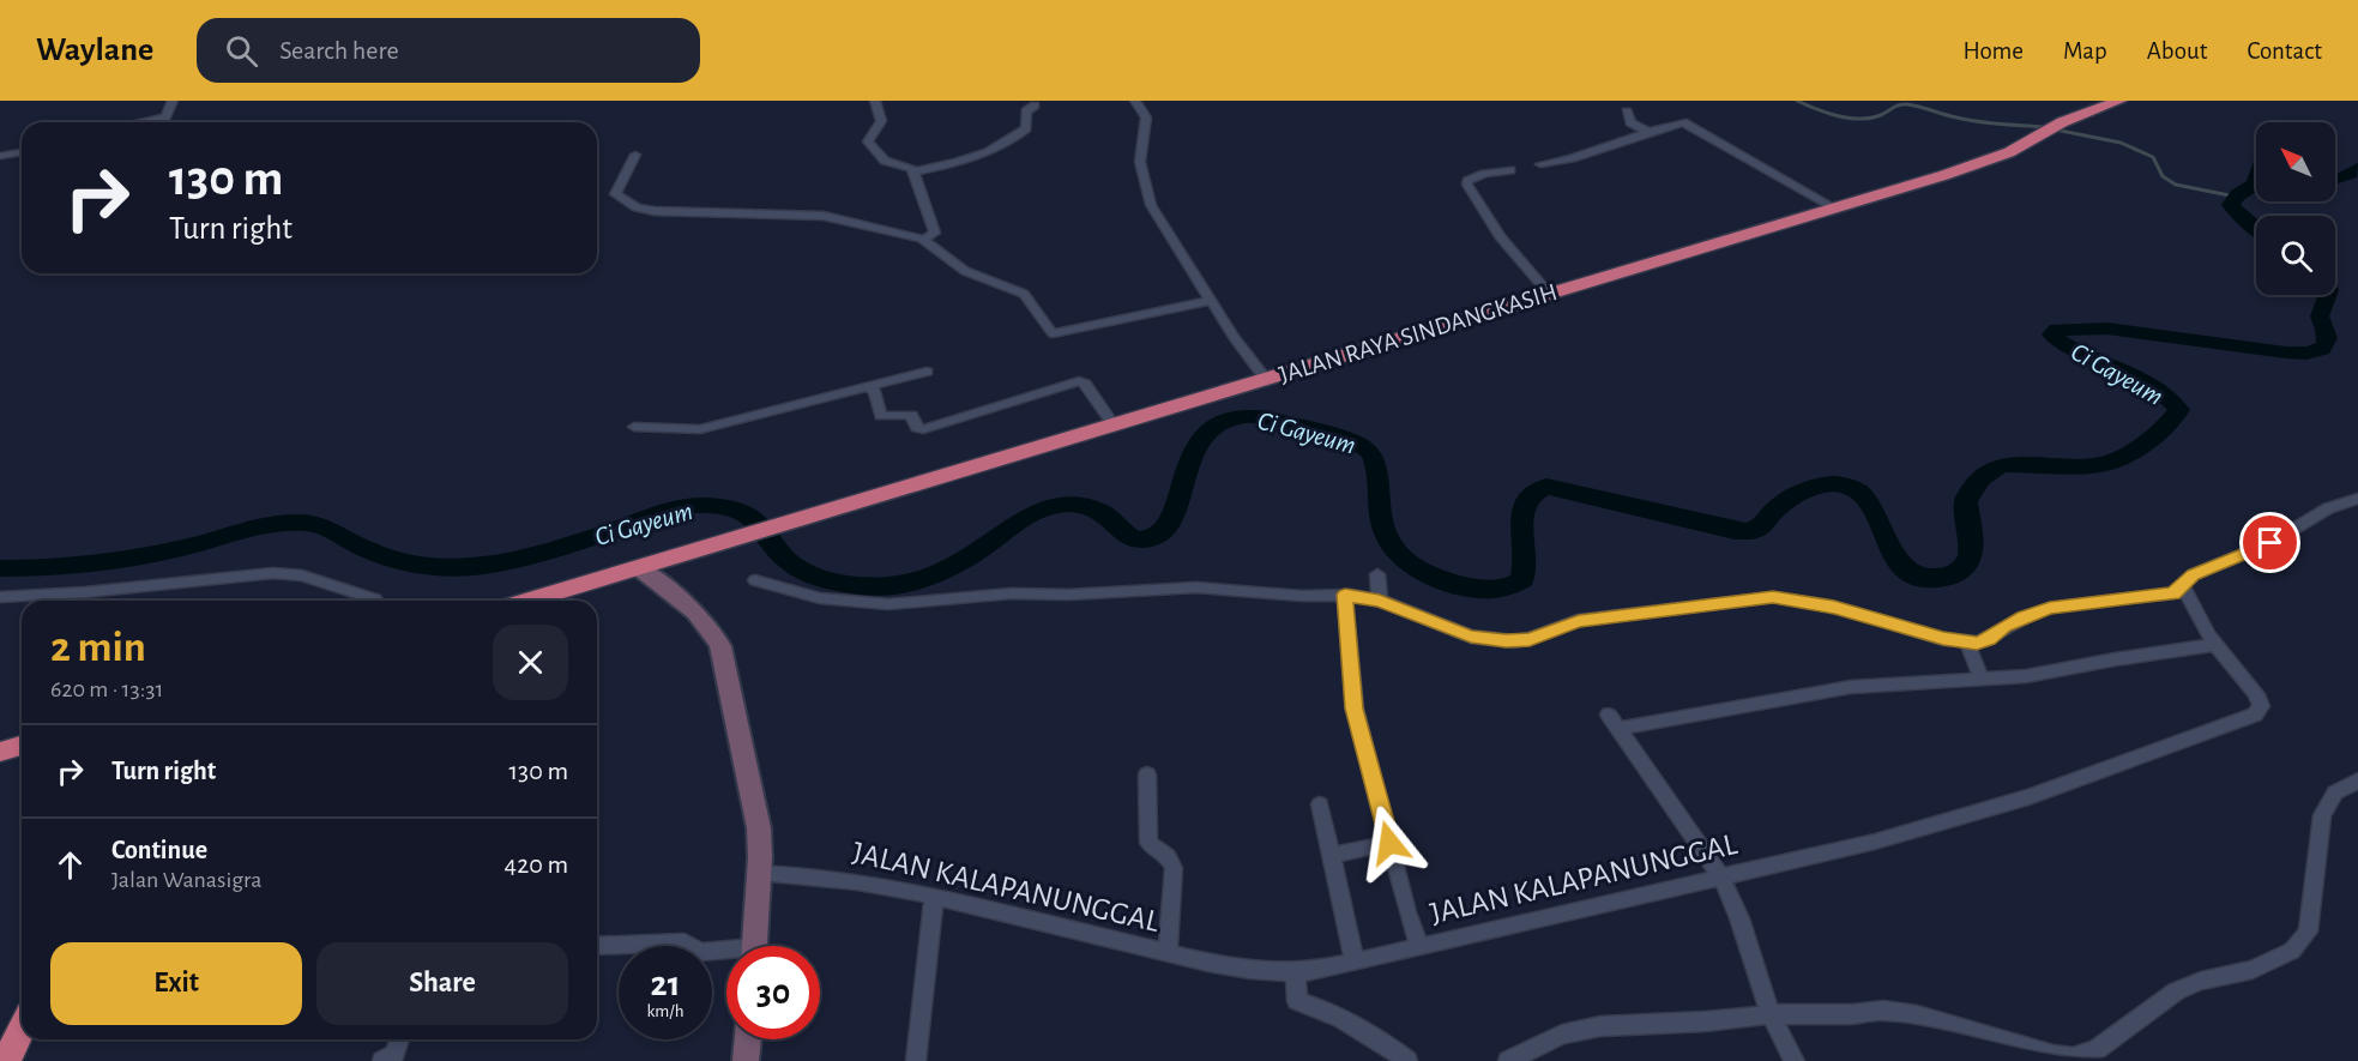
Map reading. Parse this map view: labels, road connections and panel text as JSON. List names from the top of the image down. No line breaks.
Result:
{"streets":{"highway":["JALAN RAYA SINDANGKASIH"],"street":["JALAN KALAPANUNGGAL"]},"water":["Ci Gayeum"],"north":"top left","page":{"header":"Waylane","search":"Search here","nav":["Home","Map","About","Contact"],"turn":["130 m","Turn right"],"heading":["2 min","620 m · 13:31"],"list":[{"name":"Turn right","value":"130 m"},{"name":"Continue","note":"Jalan Wanasigra","value":"420 m"}],"buttons":["Exit","Share"],"speed":"21 km/h","limit":"30"}}
